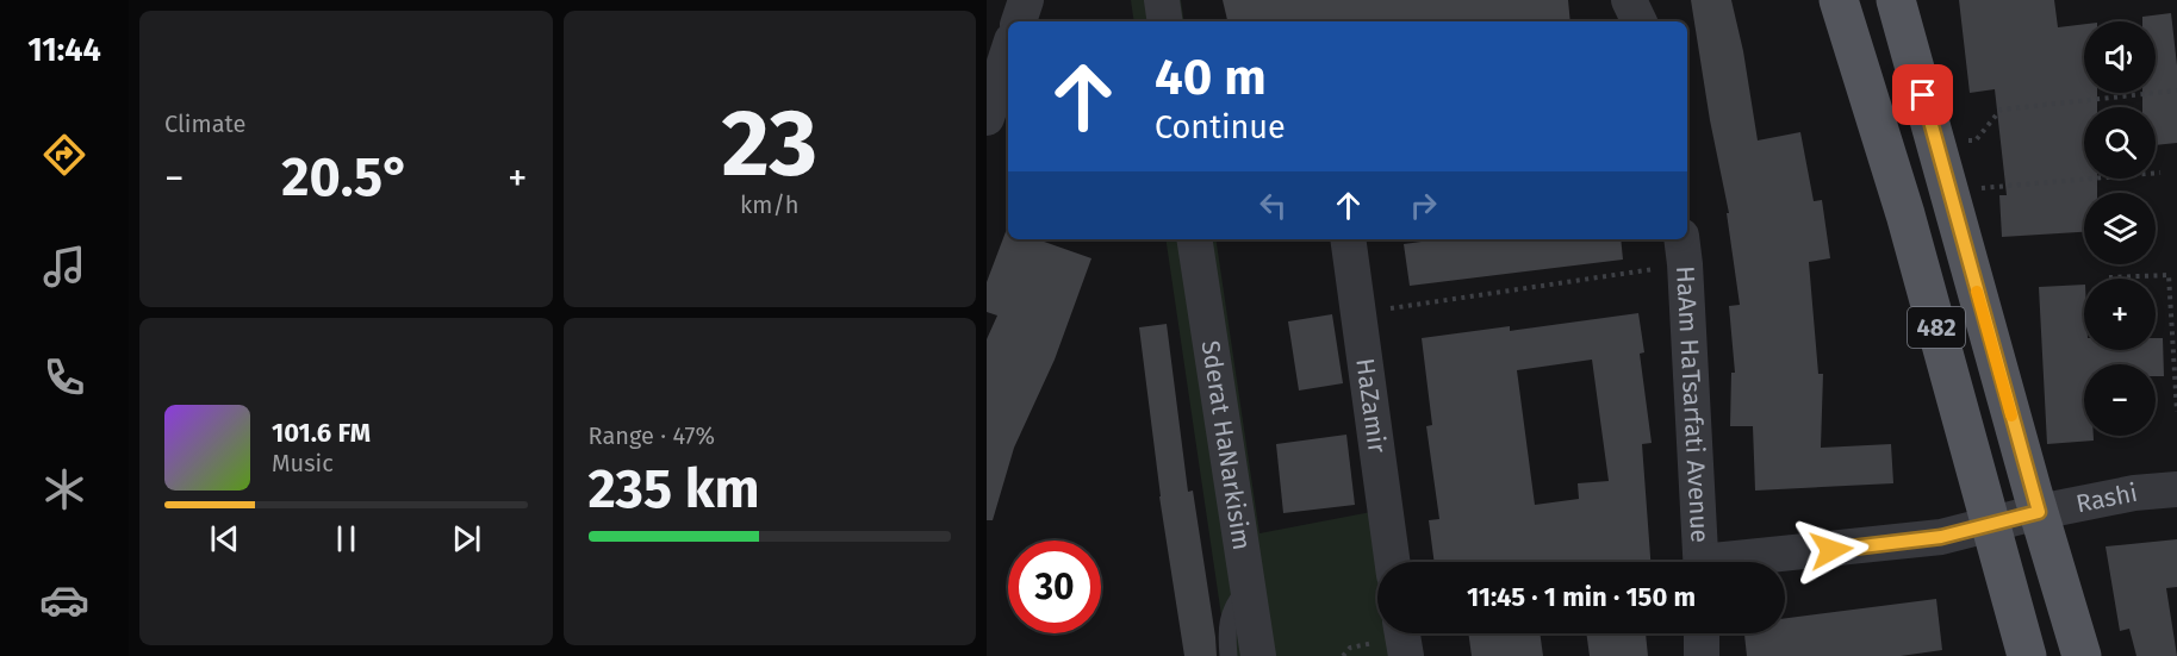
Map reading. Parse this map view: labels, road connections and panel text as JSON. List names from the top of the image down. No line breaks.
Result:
{"streets":{"main road":["482"],"street":["HaZamir","HaAm HaTsarfati Avenue","Sderat HaNarkisim","Rashi"]},"crossings":[["482","Rashi"]],"page":{"tabs":"11:44","tile":["Climate",["23","km/h"],["Range · 47%","235 km"]],"map_buttons":["+","−"],"turn":["40 m","Continue"],"heat":["−","20.5°","+"],"song":["101.6 FM","Music"],"limit":"30","trip":"11:45 · 1 min · 150 m"}}
